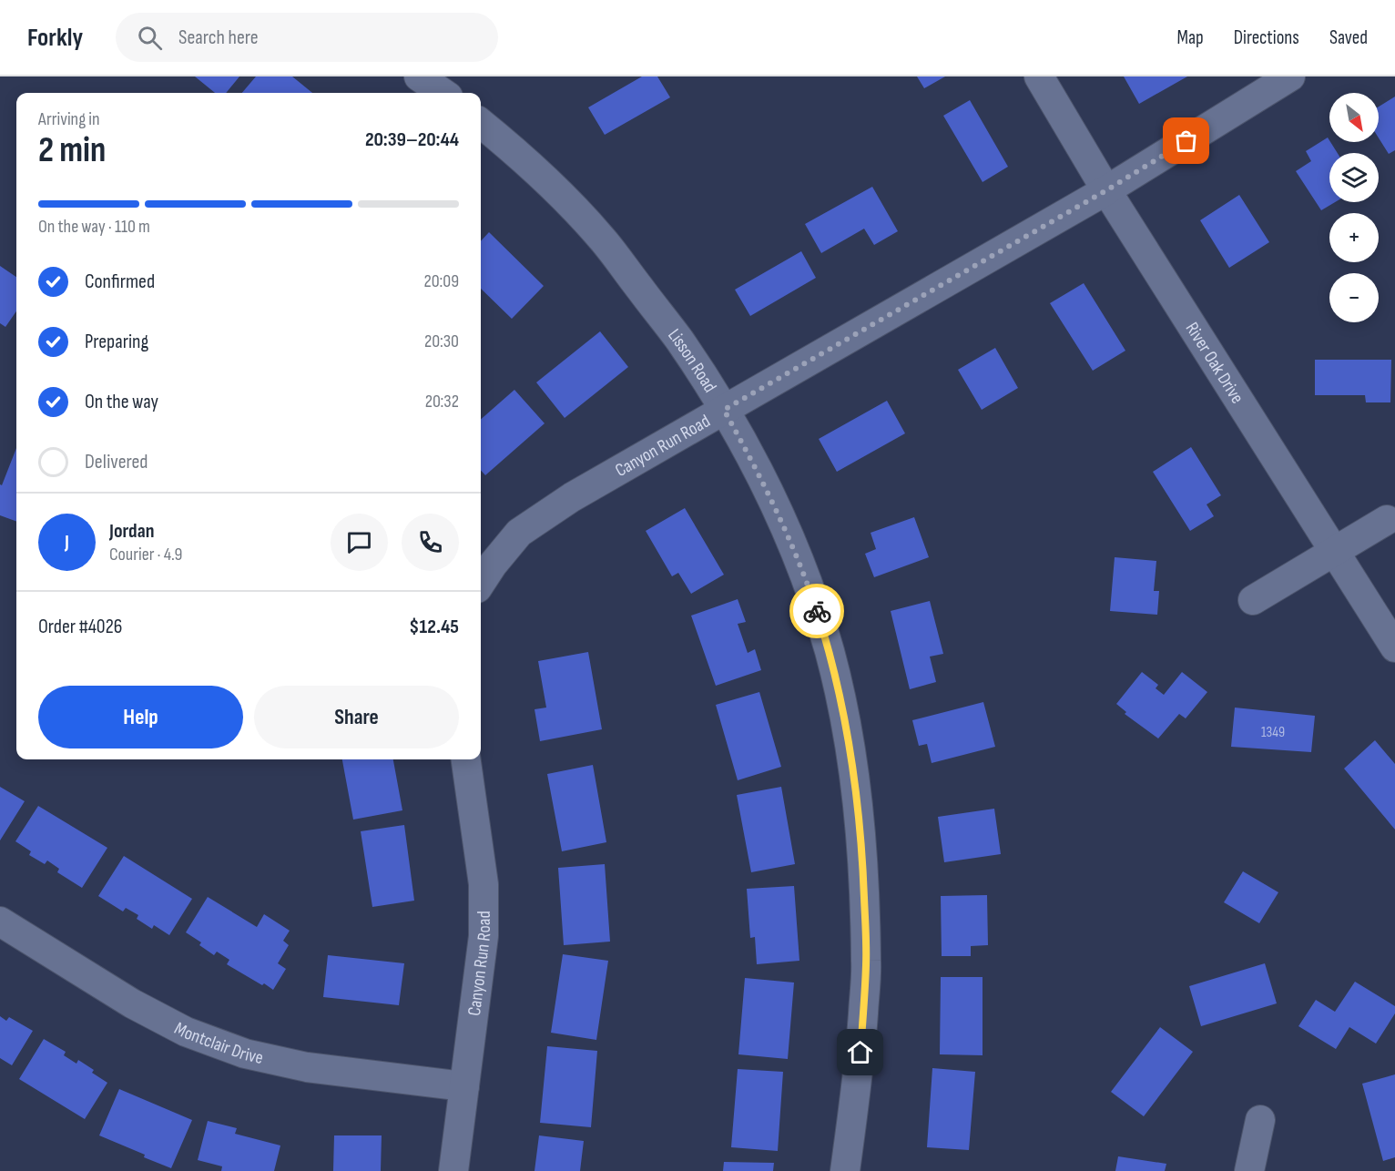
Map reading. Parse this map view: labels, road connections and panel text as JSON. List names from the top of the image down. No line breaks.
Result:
{"streets":{"street":["Lisson Road","River Oak Drive","Canyon Run Road","Montclair Drive"]},"crossings":[["Lisson Road","Canyon Run Road"],["River Oak Drive","Canyon Run Road"],["Canyon Run Road","Montclair Drive"]],"house_numbers":["1349"],"north":"bottom right","page":{"header":"Forkly","search":"Search here","nav":["Map","Directions","Saved"],"map_buttons":["+","−"],"heading":["2 min","Arriving in","20:39–20:44"],"panel":["Jordan","Courier · 4.9","Order #4026","$12.45"],"bar":"On the way · 110 m","list":[["Confirmed","20:09"],["Preparing","20:30"],["On the way","20:32"],"Delivered"],"round":"J","buttons":["Help","Share"]}}
